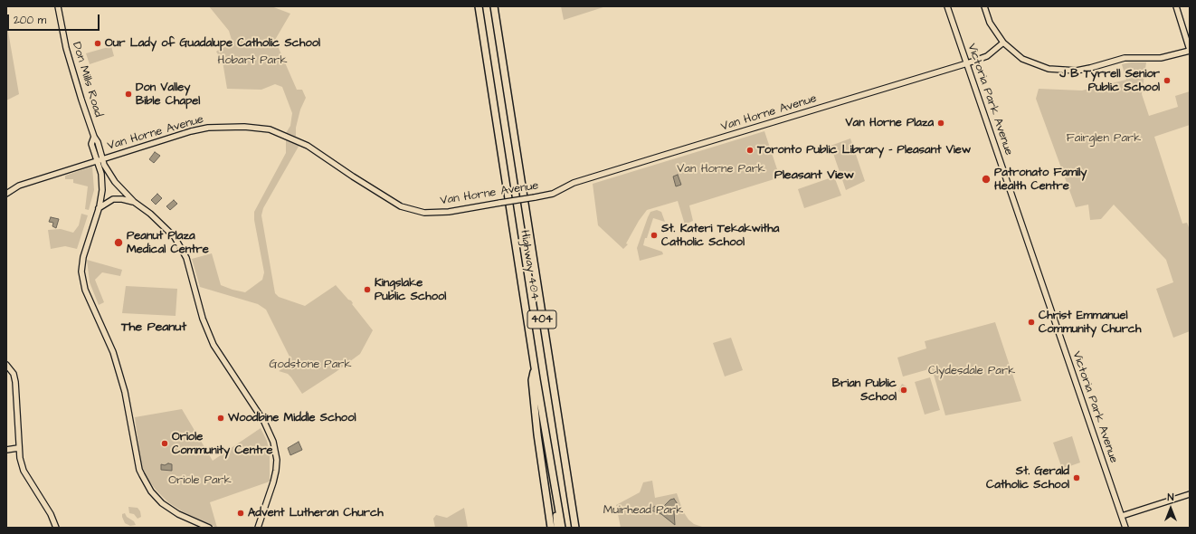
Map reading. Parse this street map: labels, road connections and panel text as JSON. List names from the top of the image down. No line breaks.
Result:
{"streets":{"highway":["Highway 404","404"],"street":["Don Mills Road","Victoria Park Avenue","Van Horne Avenue"]},"crossings":[["Don Mills Road","Van Horne Avenue"],["Victoria Park Avenue","Van Horne Avenue"]],"districts":["Pleasant View","The Peanut"],"parks":["Hobart Park","Fairglen Park","Van Horne Park","Godstone Park","Clydesdale Park","Oriole Park","Muirhead Park"],"places":["Our Lady of Guadalupe Catholic School","J B Tyrrell Senior Public School","Don Valley Bible Chapel","Van Horne Plaza","Toronto Public Library - Pleasant View","Patronato Family Health Centre","St. Kateri Tekakwitha Catholic School","Peanut Plaza Medical Centre","Kingslake Public School","Christ Emmanuel Community Church","Brian Public School","Woodbine Middle School","Oriole Community Centre","St. Gerald Catholic School","Advent Lutheran Church"],"scale_bar":"200 m","north":"top"}
